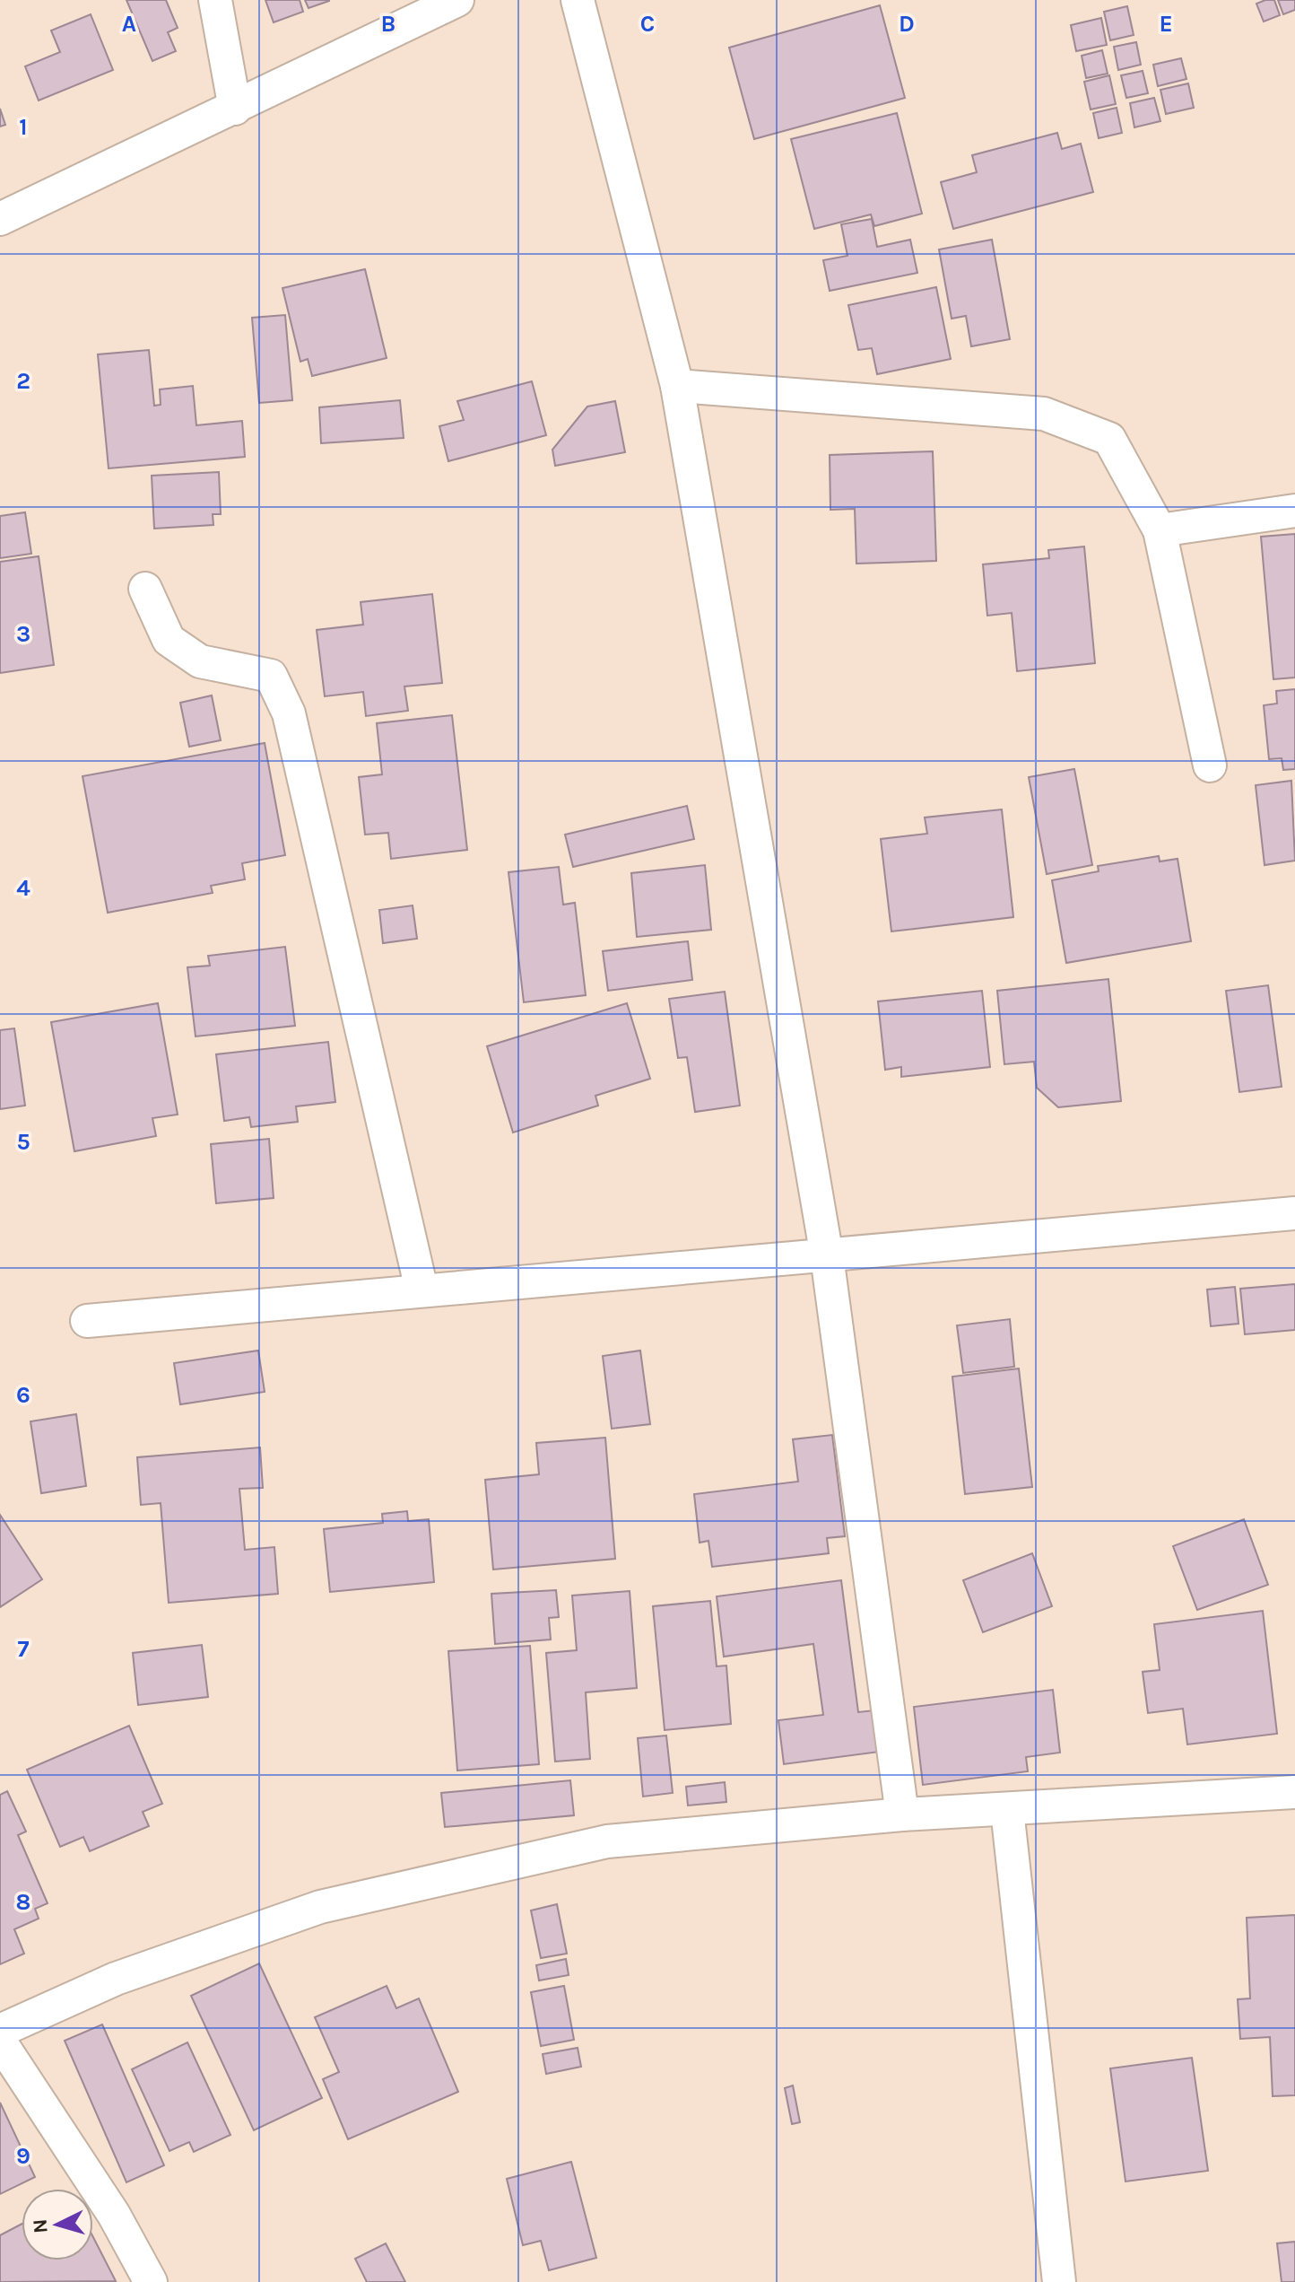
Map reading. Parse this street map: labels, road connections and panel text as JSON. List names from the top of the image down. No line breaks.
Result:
{"north":"left","grid":{"columns":["A","B","C","D","E"],"rows":["1","2","3","4","5","6","7","8","9"]}}
